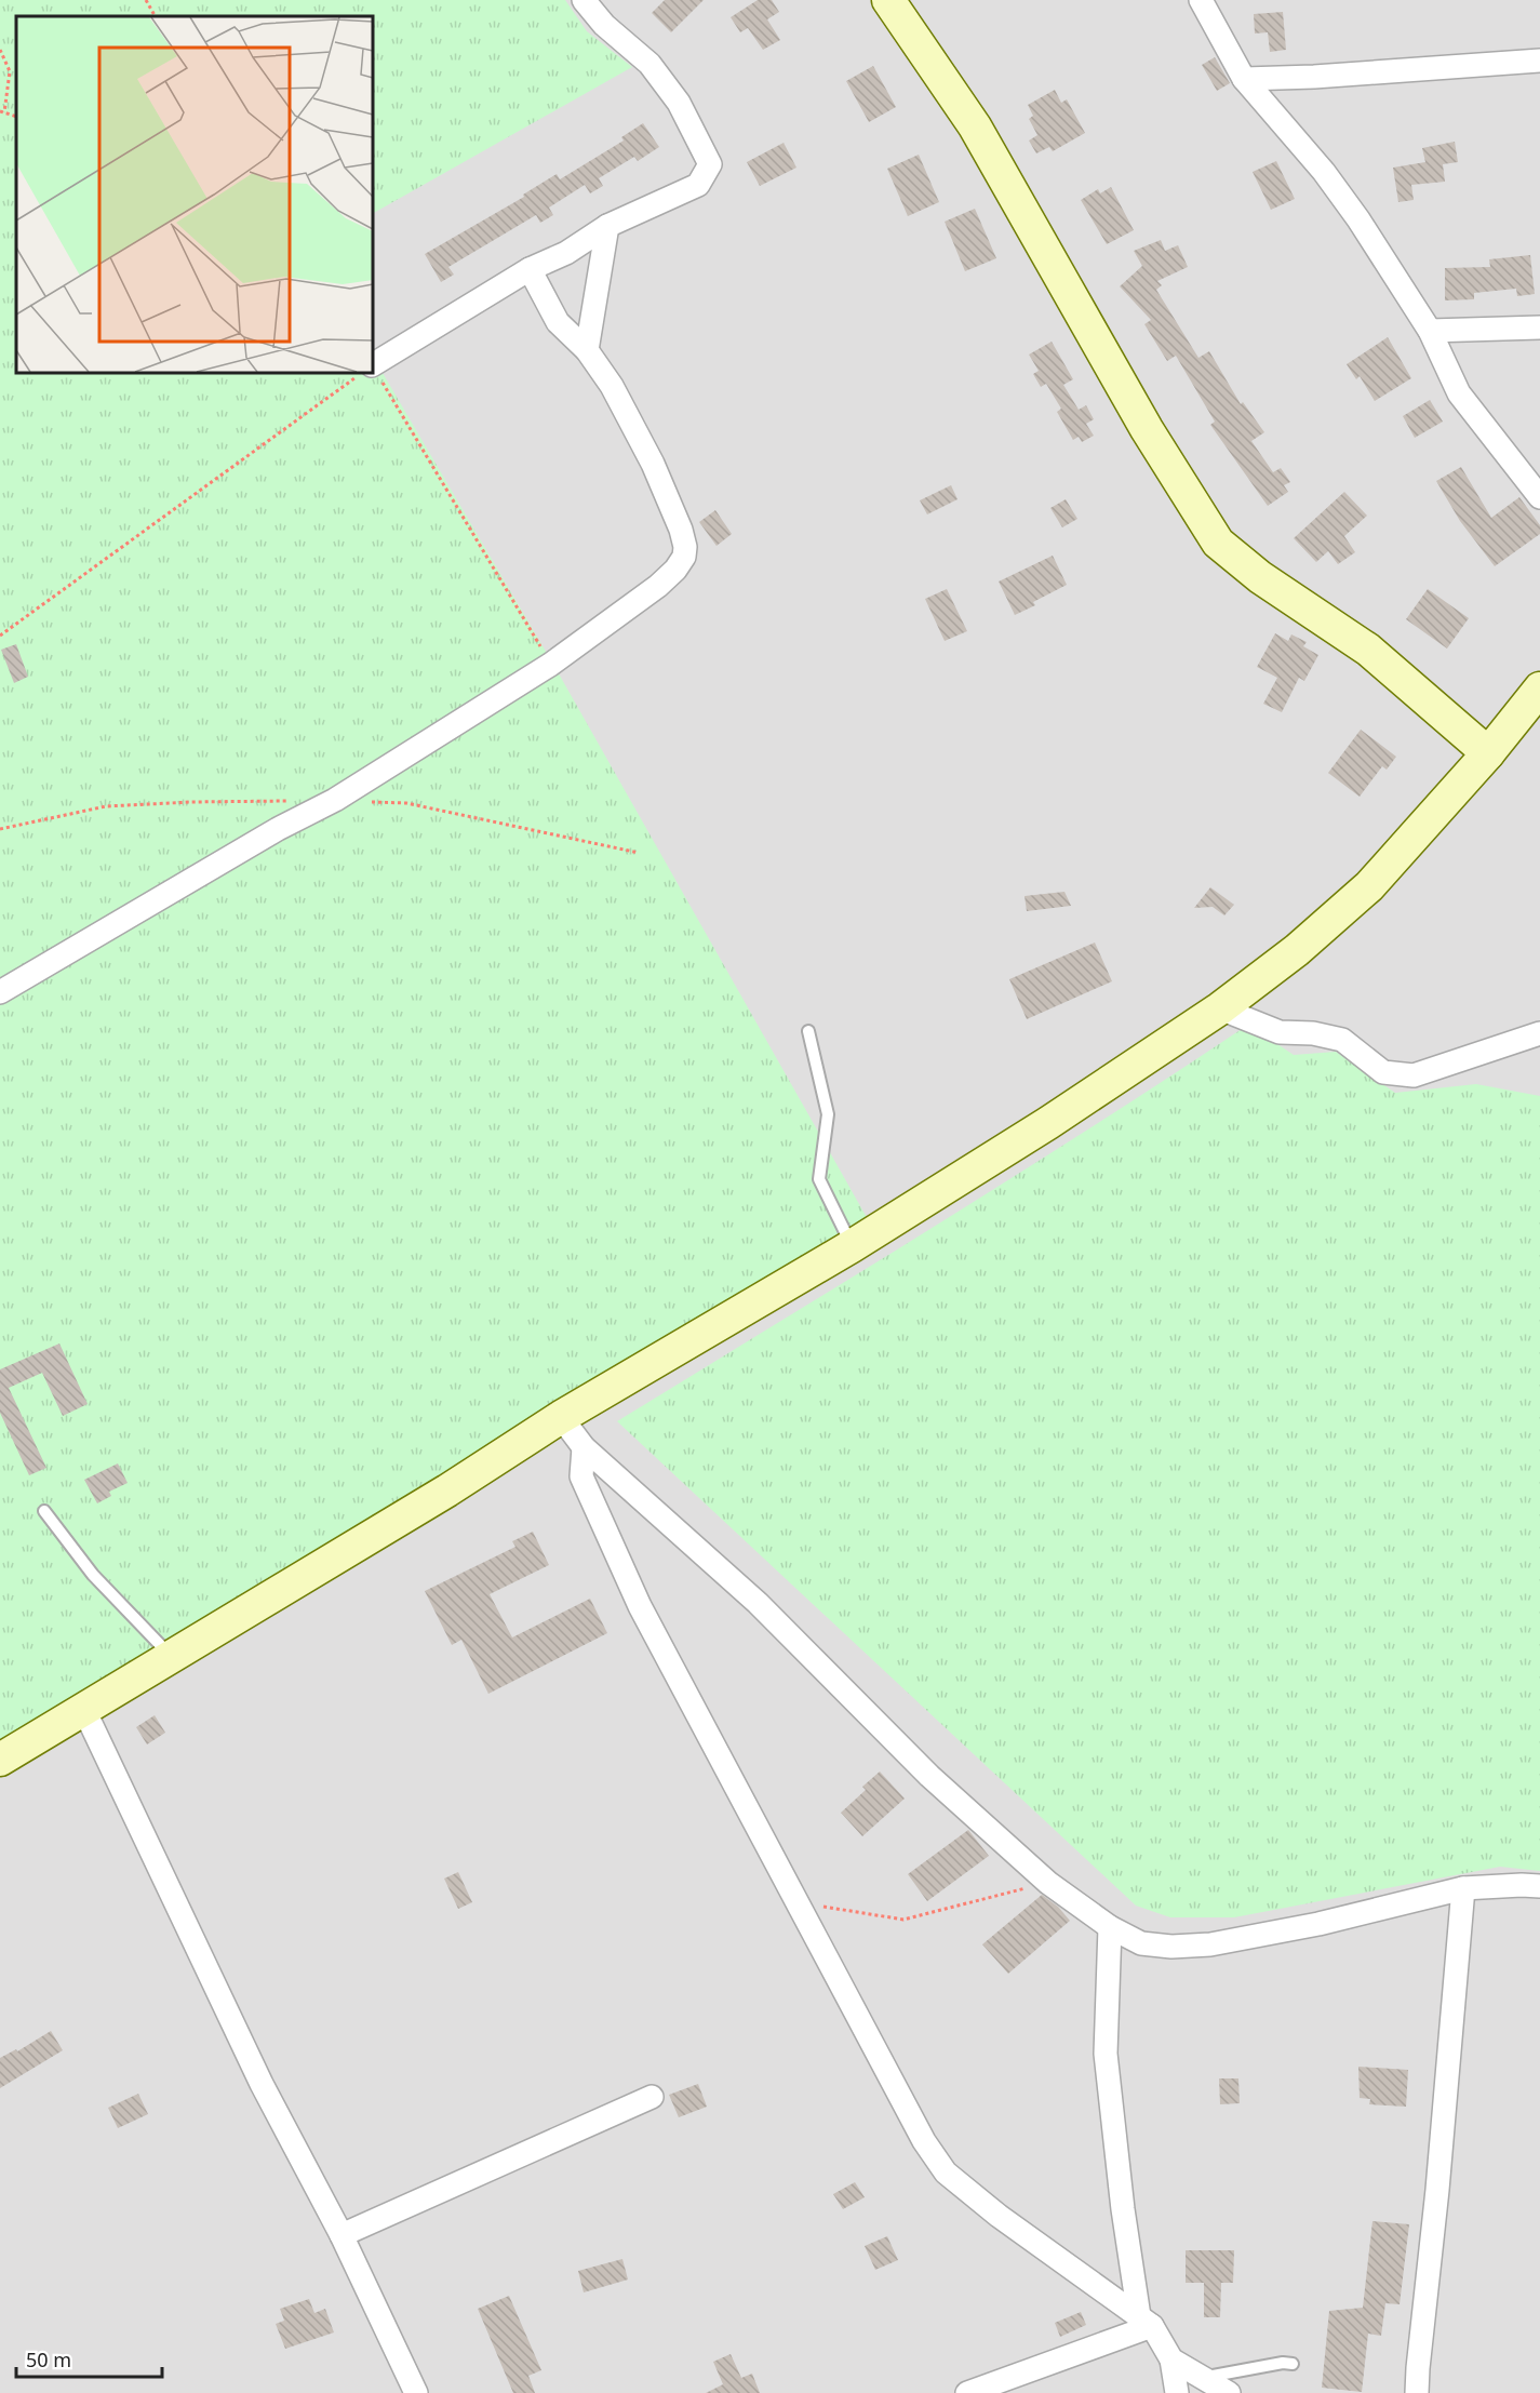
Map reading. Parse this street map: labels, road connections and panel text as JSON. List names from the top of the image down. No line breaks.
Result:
{"scale_bar":"50 m"}
